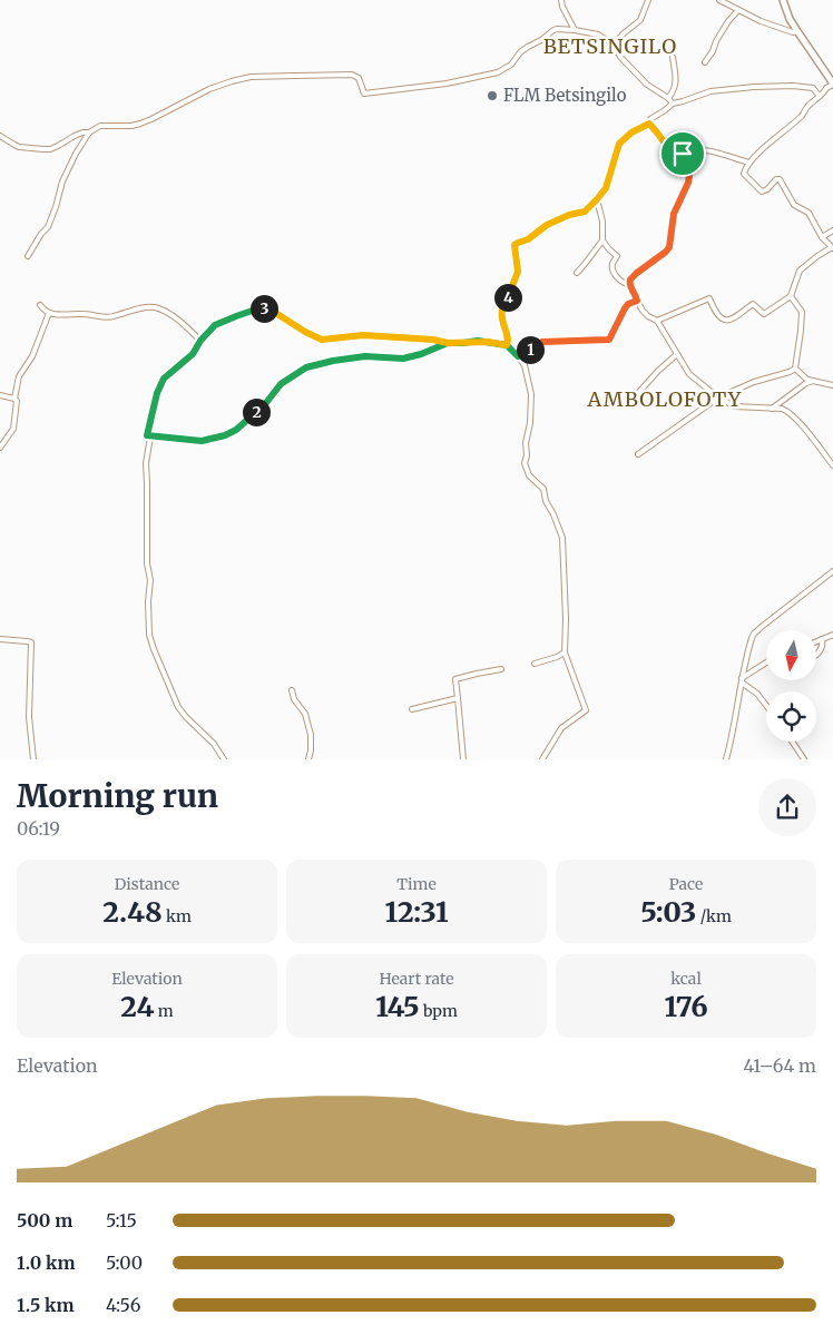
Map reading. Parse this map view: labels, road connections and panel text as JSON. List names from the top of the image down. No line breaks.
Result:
{"districts":["BETSINGILO","AMBOLOFOTY"],"places":["FLM Betsingilo"],"north":"bottom","page":{"pins":["4","3","1","2"],"heading":["Morning run","06:19"],"stats":[["Distance","2.48 km"],["Time","12:31"],["Pace","5:03 /km"],["Elevation","24 m"],["Heart rate","145 bpm"],["kcal","176"]],"chart":["Elevation","41–64 m"],"list":[{"name":"500 m","note":"5:15"},{"name":"1.0 km","note":"5:00"},{"name":"1.5 km","note":"4:56"}]}}
